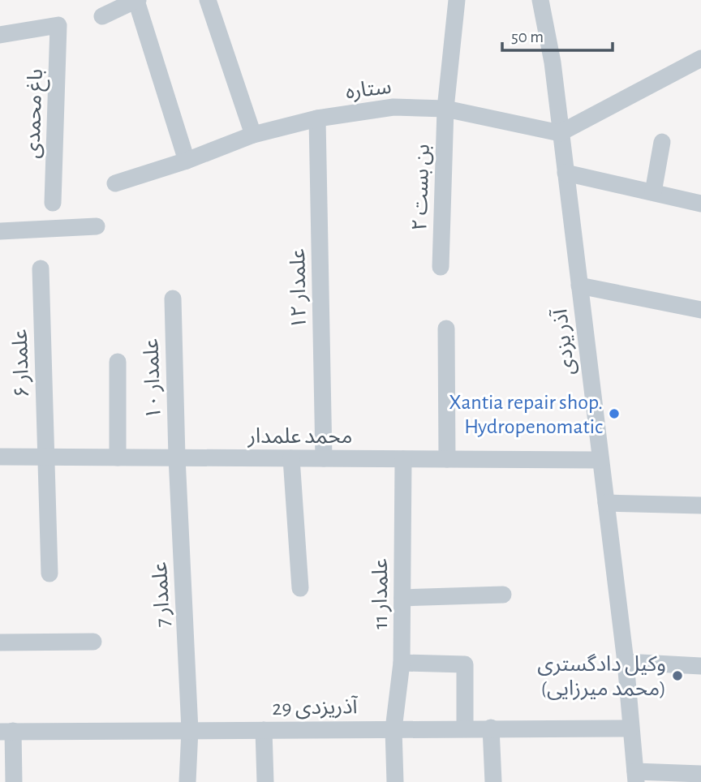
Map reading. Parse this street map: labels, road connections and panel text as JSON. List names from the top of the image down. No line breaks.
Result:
{"streets":{"street":["ستاره","باغ محمدی","بن بست ۲","علمدار ۱۲","آذر یزدی","علمدار ۶","علمدار ۱۰","محمد علمدار","علمدار 11","علمدار 7","آذریزدی 29"]},"crossings":[["ستاره","بن بست ۲"],["ستاره","علمدار ۱۲"],["ستاره","آذر یزدی"],["علمدار ۱۲","محمد علمدار"],["آذر یزدی","محمد علمدار"],["آذر یزدی","آذریزدی 29"],["علمدار ۶","محمد علمدار"],["علمدار ۱۰","محمد علمدار"],["علمدار ۱۰","علمدار 7"],["محمد علمدار","علمدار 11"],["محمد علمدار","علمدار 7"],["علمدار 11","آذریزدی 29"],["علمدار 7","آذریزدی 29"]],"places":["Xantia repair shop. Hydropenomatic","وکیل دادگستری (محمد میرزایی)"],"scale_bar":"50 m"}
